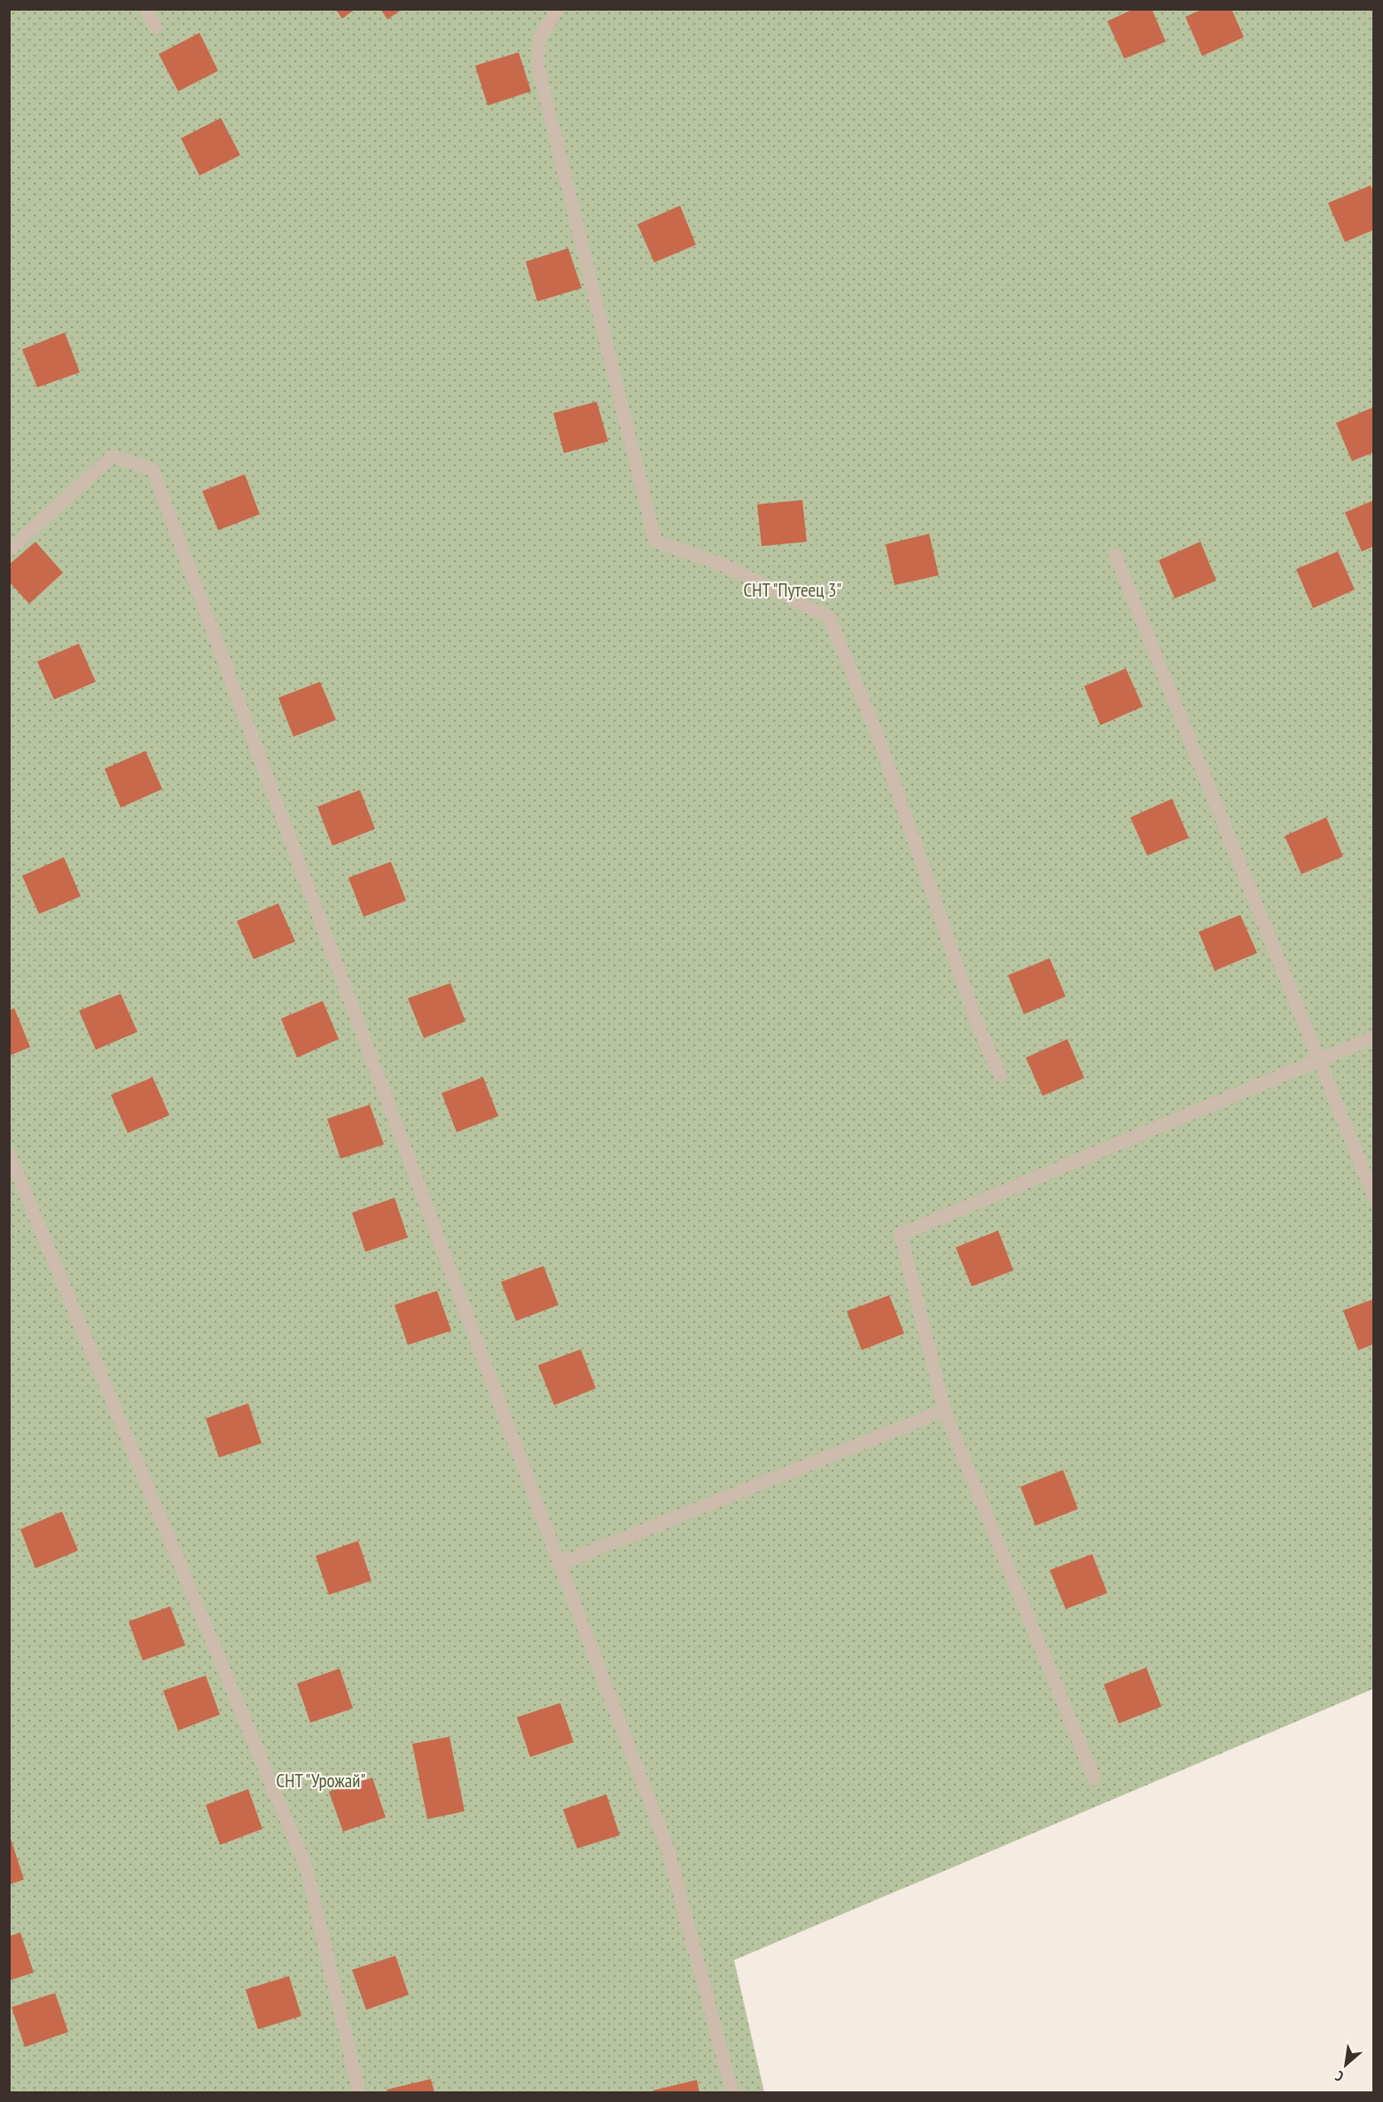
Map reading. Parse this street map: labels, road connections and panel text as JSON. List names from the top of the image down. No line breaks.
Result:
{"parks":["СНТ \"Путеец 3\"","СНТ \"Урожай\""],"north":"bottom left"}
